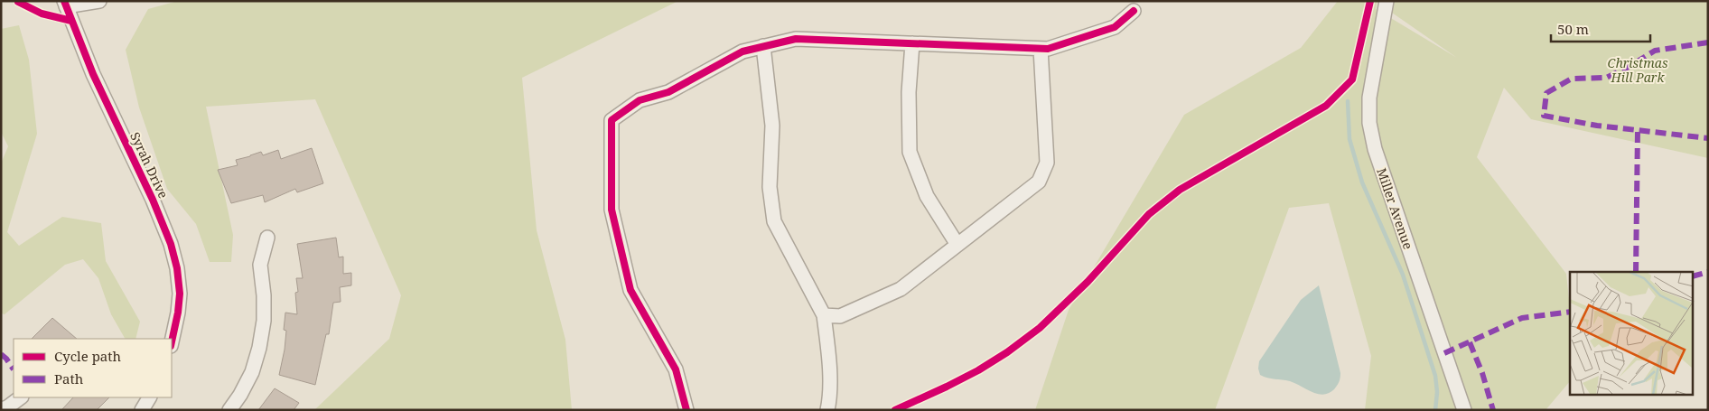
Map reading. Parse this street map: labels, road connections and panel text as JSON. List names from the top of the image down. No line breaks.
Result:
{"streets":{"street":["Syrah Drive","Miller Avenue"]},"parks":["Christmas Hill Park"],"legend":["Cycle path","Path"],"scale_bar":"50 m"}
